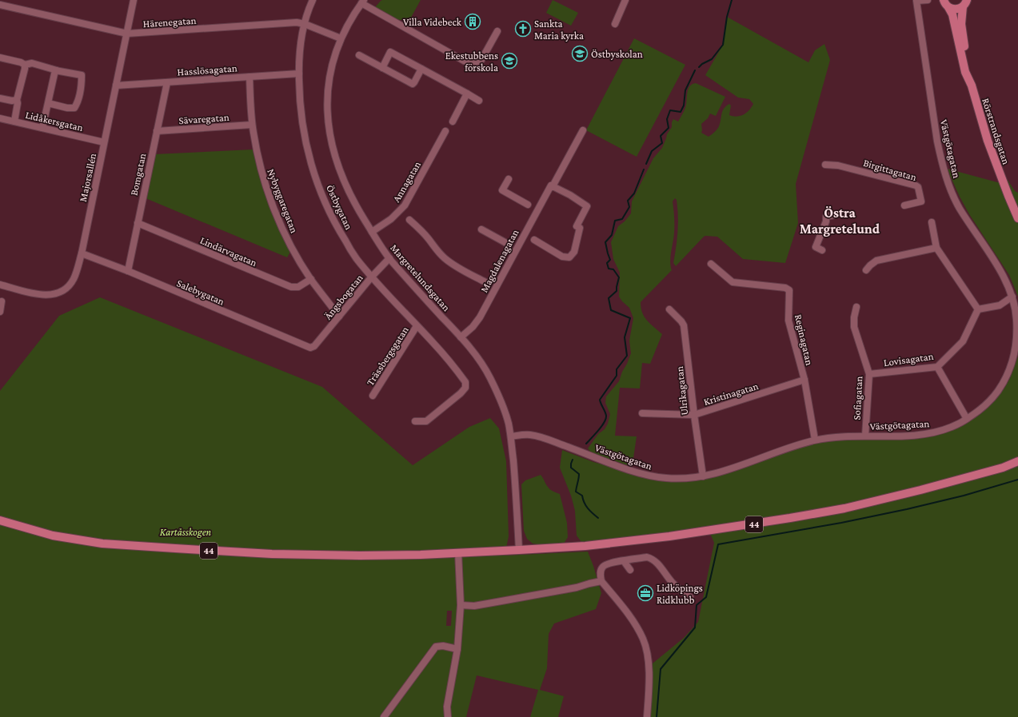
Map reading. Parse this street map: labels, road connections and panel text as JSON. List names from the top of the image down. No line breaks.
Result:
{"streets":{"main road":["Rörstrandsgatan","44"],"street":["Härenegatan","Hasslösagatan","Sävaregatan","Lidåkersgatan","Västgötagatan","Birgittagatan","Bomgatan","Majorsallén","Annagatan","Nybyggaregatan","Östbygatan","Lindärvagatan","Magdalenagatan","Margretelundsgatan","Salebygatan","Ängsbogatan","Reginagatan","Trässbergsgatan","Lovisagatan","Ulrikagatan","Kristinagatan","Sofiagatan"]},"crossings":[["Härenegatan","Majorsallén"],["Härenegatan","Östbygatan"],["Härenegatan","Margretelundsgatan"],["Hasslösagatan","Bomgatan"],["Hasslösagatan","Majorsallén"],["Hasslösagatan","Nybyggaregatan"],["Hasslösagatan","Östbygatan"],["Sävaregatan","Bomgatan"],["Sävaregatan","Nybyggaregatan"],["Lidåkersgatan","Majorsallén"],["Västgötagatan","Margretelundsgatan"],["Västgötagatan","Reginagatan"],["Västgötagatan","Ulrikagatan"],["Västgötagatan","Sofiagatan"],["Bomgatan","Lindärvagatan"],["Bomgatan","Salebygatan"],["Majorsallén","Salebygatan"],["Annagatan","Margretelundsgatan"],["Nybyggaregatan","Lindärvagatan"],["Nybyggaregatan","Ängsbogatan"],["Östbygatan","Ängsbogatan"],["Östbygatan","Trässbergsgatan"],["Magdalenagatan","Margretelundsgatan"],["Margretelundsgatan","Ängsbogatan"],["Margretelundsgatan","44"],["Salebygatan","Ängsbogatan"],["Reginagatan","Kristinagatan"],["Lovisagatan","Sofiagatan"],["Ulrikagatan","Kristinagatan"]],"districts":["Östra Margretelund"],"parks":["Kartåsskogen"],"places":{"building":["Villa Videbeck"],"church":["Sankta Maria kyrka"],"school or university":["Östbyskolan","Ekestubbens förskola"],"office":["Lidköpings Ridklubb"]}}
